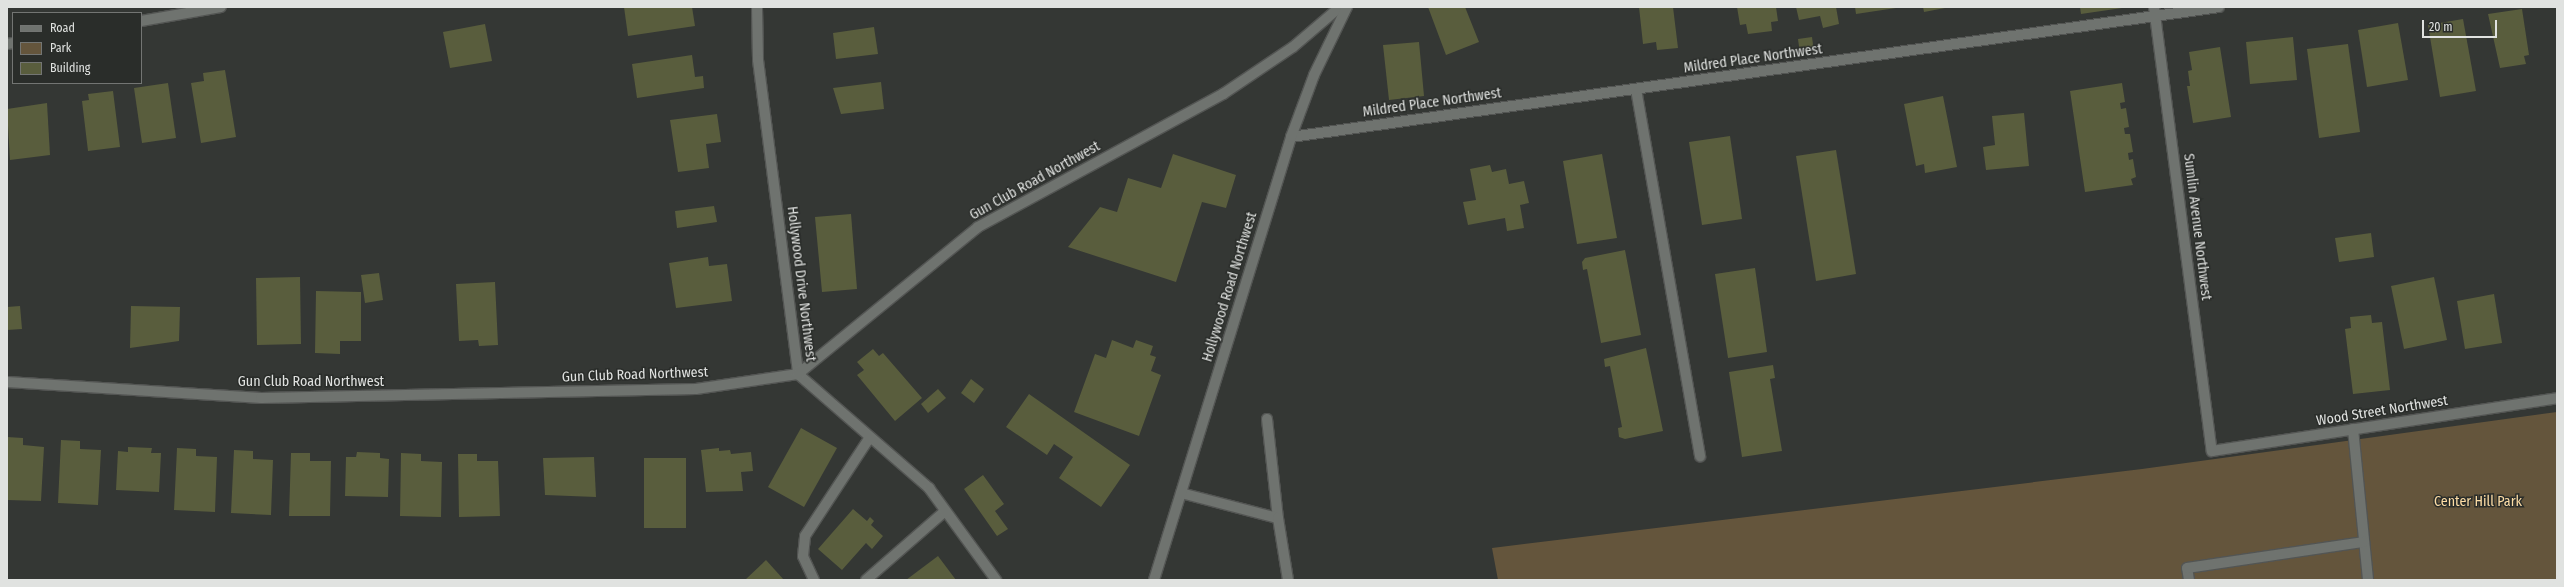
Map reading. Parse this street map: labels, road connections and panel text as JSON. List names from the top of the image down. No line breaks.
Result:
{"streets":{"street":["Mildred Place Northwest","Gun Club Road Northwest","Sumlin Avenue Northwest","Hollywood Drive Northwest","Hollywood Road Northwest","Wood Street Northwest"]},"crossings":[["Mildred Place Northwest","Sumlin Avenue Northwest"],["Mildred Place Northwest","Hollywood Road Northwest"],["Gun Club Road Northwest","Hollywood Drive Northwest"],["Sumlin Avenue Northwest","Wood Street Northwest"]],"parks":["Center Hill Park"],"legend":["Road","Park","Building"],"scale_bar":"20 m"}
